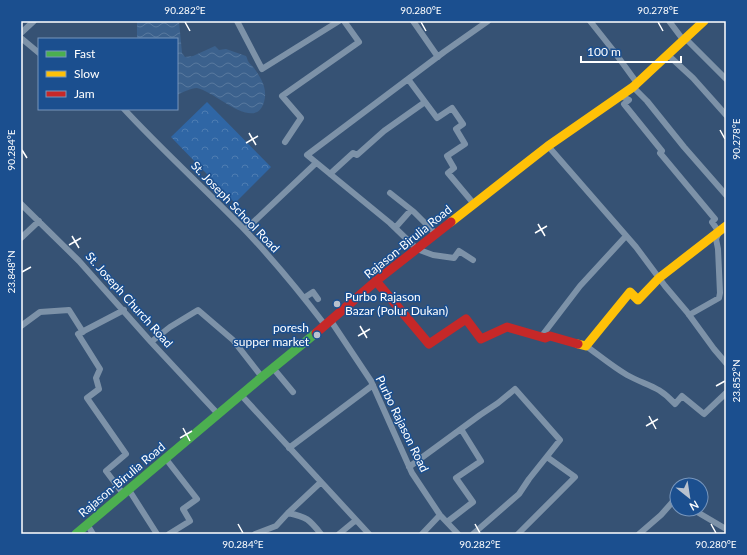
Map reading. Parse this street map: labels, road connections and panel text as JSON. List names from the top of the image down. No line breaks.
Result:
{"streets":{"street":["St. Joseph School Road","Rajason-Birulia Road","St. Joseph Church Road","Purbo Rajason Road"]},"crossings":[["St. Joseph School Road","Rajason-Birulia Road"],["St. Joseph School Road","Purbo Rajason Road"],["Rajason-Birulia Road","St. Joseph Church Road"],["Rajason-Birulia Road","Purbo Rajason Road"]],"places":["Purbo Rajason Bazar (Polur Dukan)","poresh supper market"],"legend":["Fast","Slow","Jam"],"scale_bar":"100 m","north":"bottom right","coordinates":["90.282°E","90.280°E","90.278°E","90.284°E","23.848°N","23.852°N"]}
